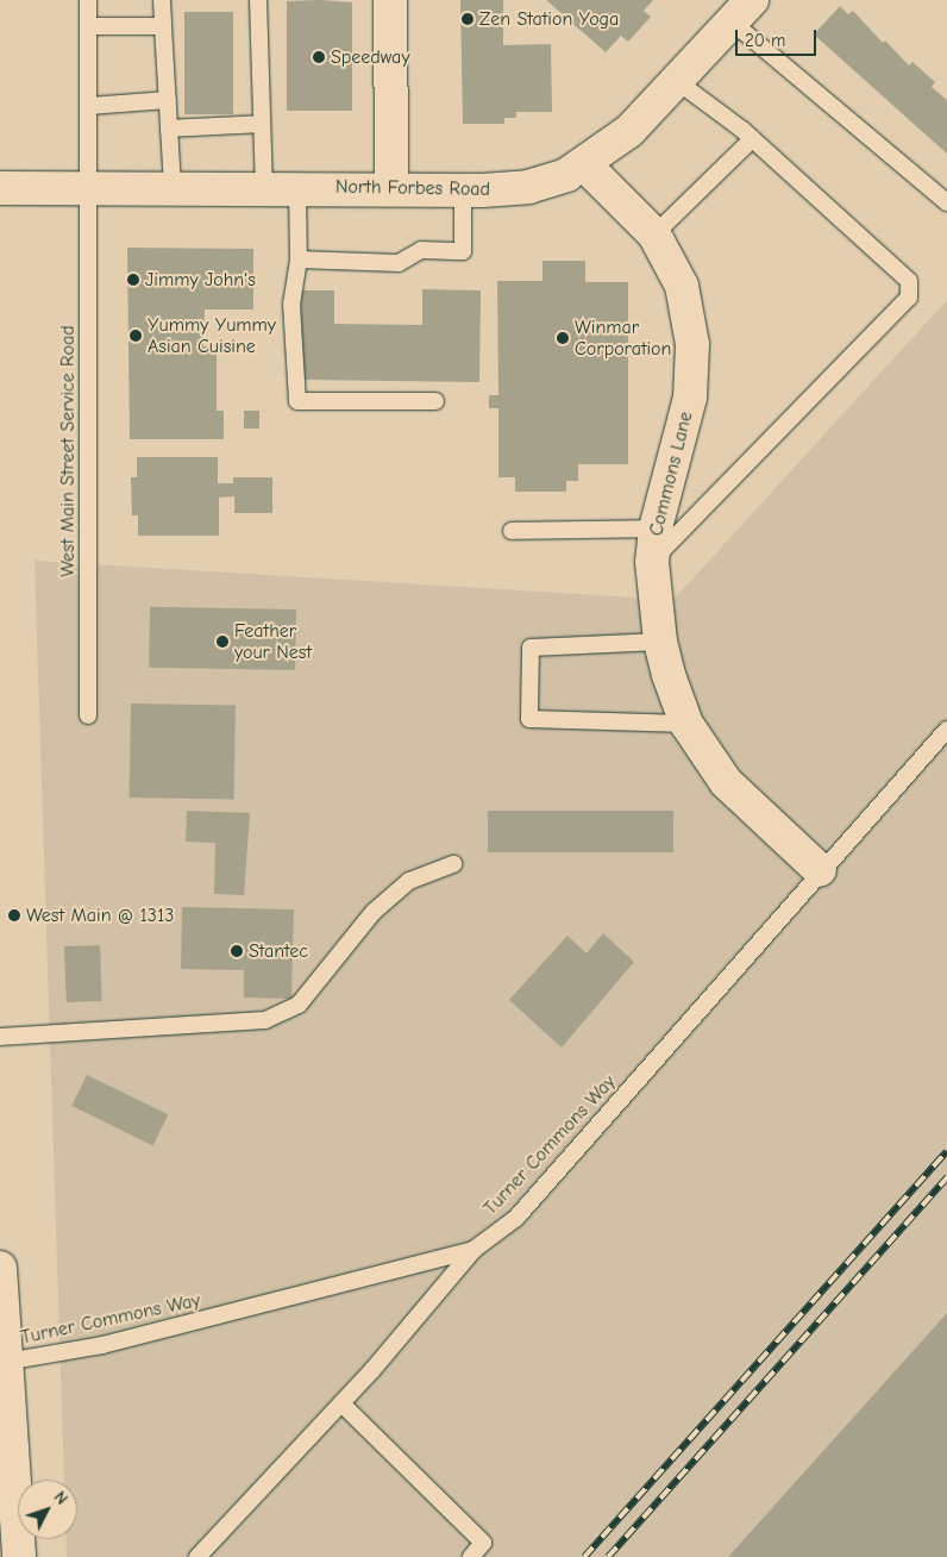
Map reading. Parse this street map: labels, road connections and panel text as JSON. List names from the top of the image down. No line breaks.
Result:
{"streets":{"street":["North Forbes Road","Commons Lane"],"lane":["West Main Street Service Road","Turner Commons Way"]},"crossings":[["North Forbes Road","West Main Street Service Road"],["North Forbes Road","Commons Lane"],["Commons Lane","Turner Commons Way"]],"places":["Zen Station Yoga","Speedway","Jimmy John's","Yummy Yummy Asian Cuisine","Winmar Corporation","Feather your Nest","West Main @ 1313","Stantec"],"scale_bar":"20 m","north":"top right"}
